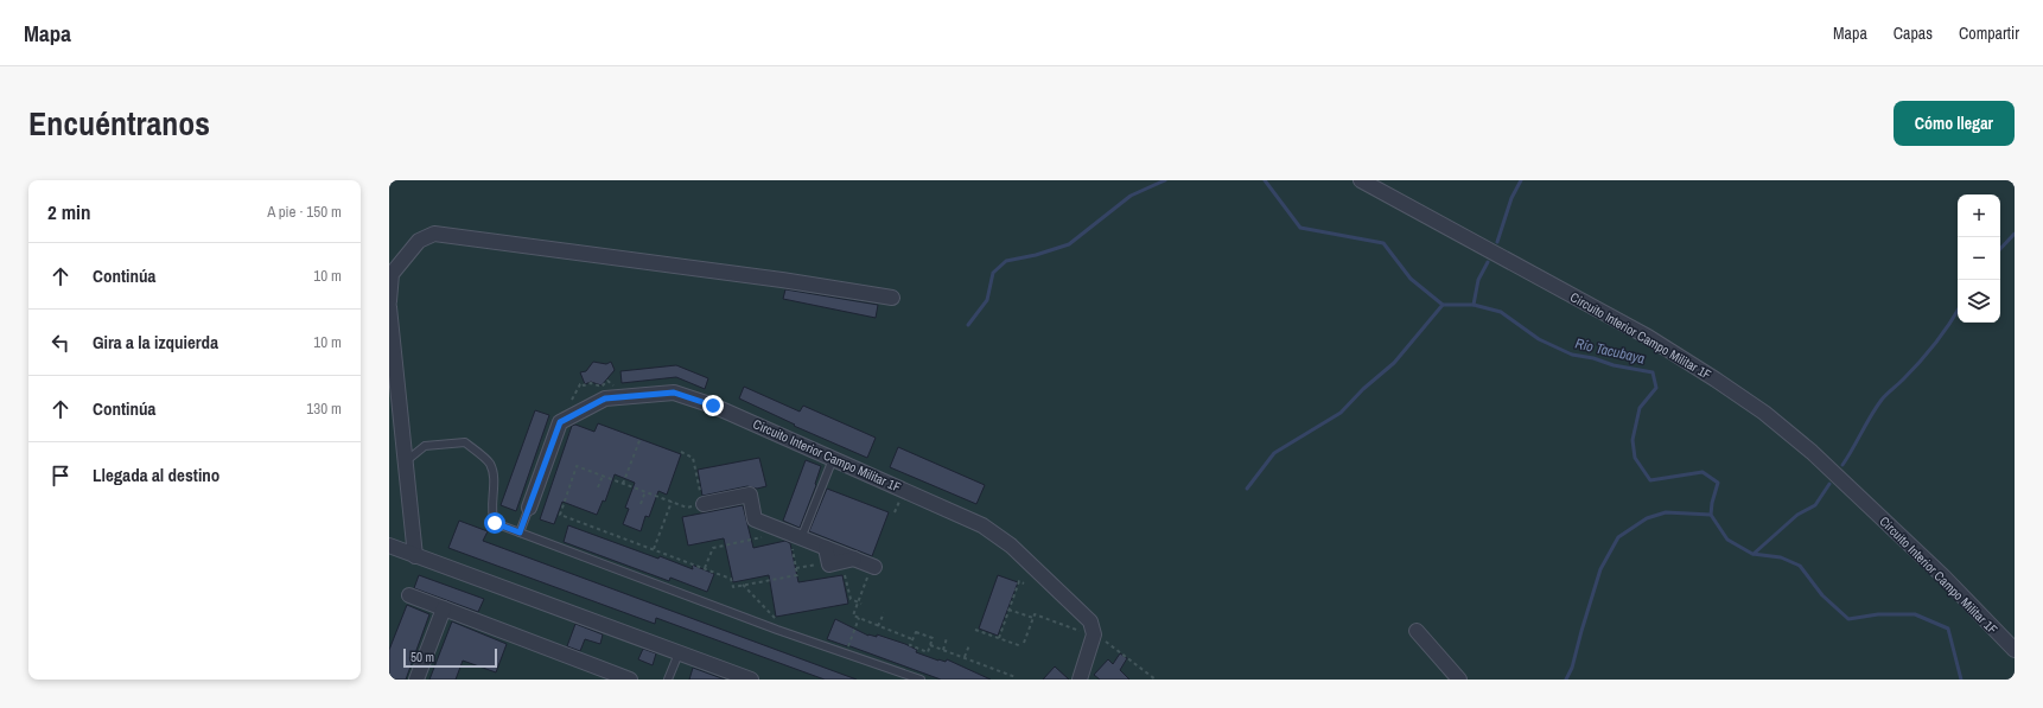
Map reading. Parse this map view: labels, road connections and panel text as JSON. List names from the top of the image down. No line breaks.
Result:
{"streets":{"street":["Circuito Interior Campo Militar 1F"]},"water":["Río Tacubaya"],"scale_bar":"50 m","page":{"header":"Mapa","nav":["Mapa","Capas","Compartir"],"title":"Encuéntranos","buttons":"Cómo llegar","heading":["2 min","A pie · 150 m"],"map_buttons":["+","−"],"list":[["Continúa","10 m"],["Gira a la izquierda","10 m"],["Continúa","130 m"],"Llegada al destino"],"scale":"50 m"}}
